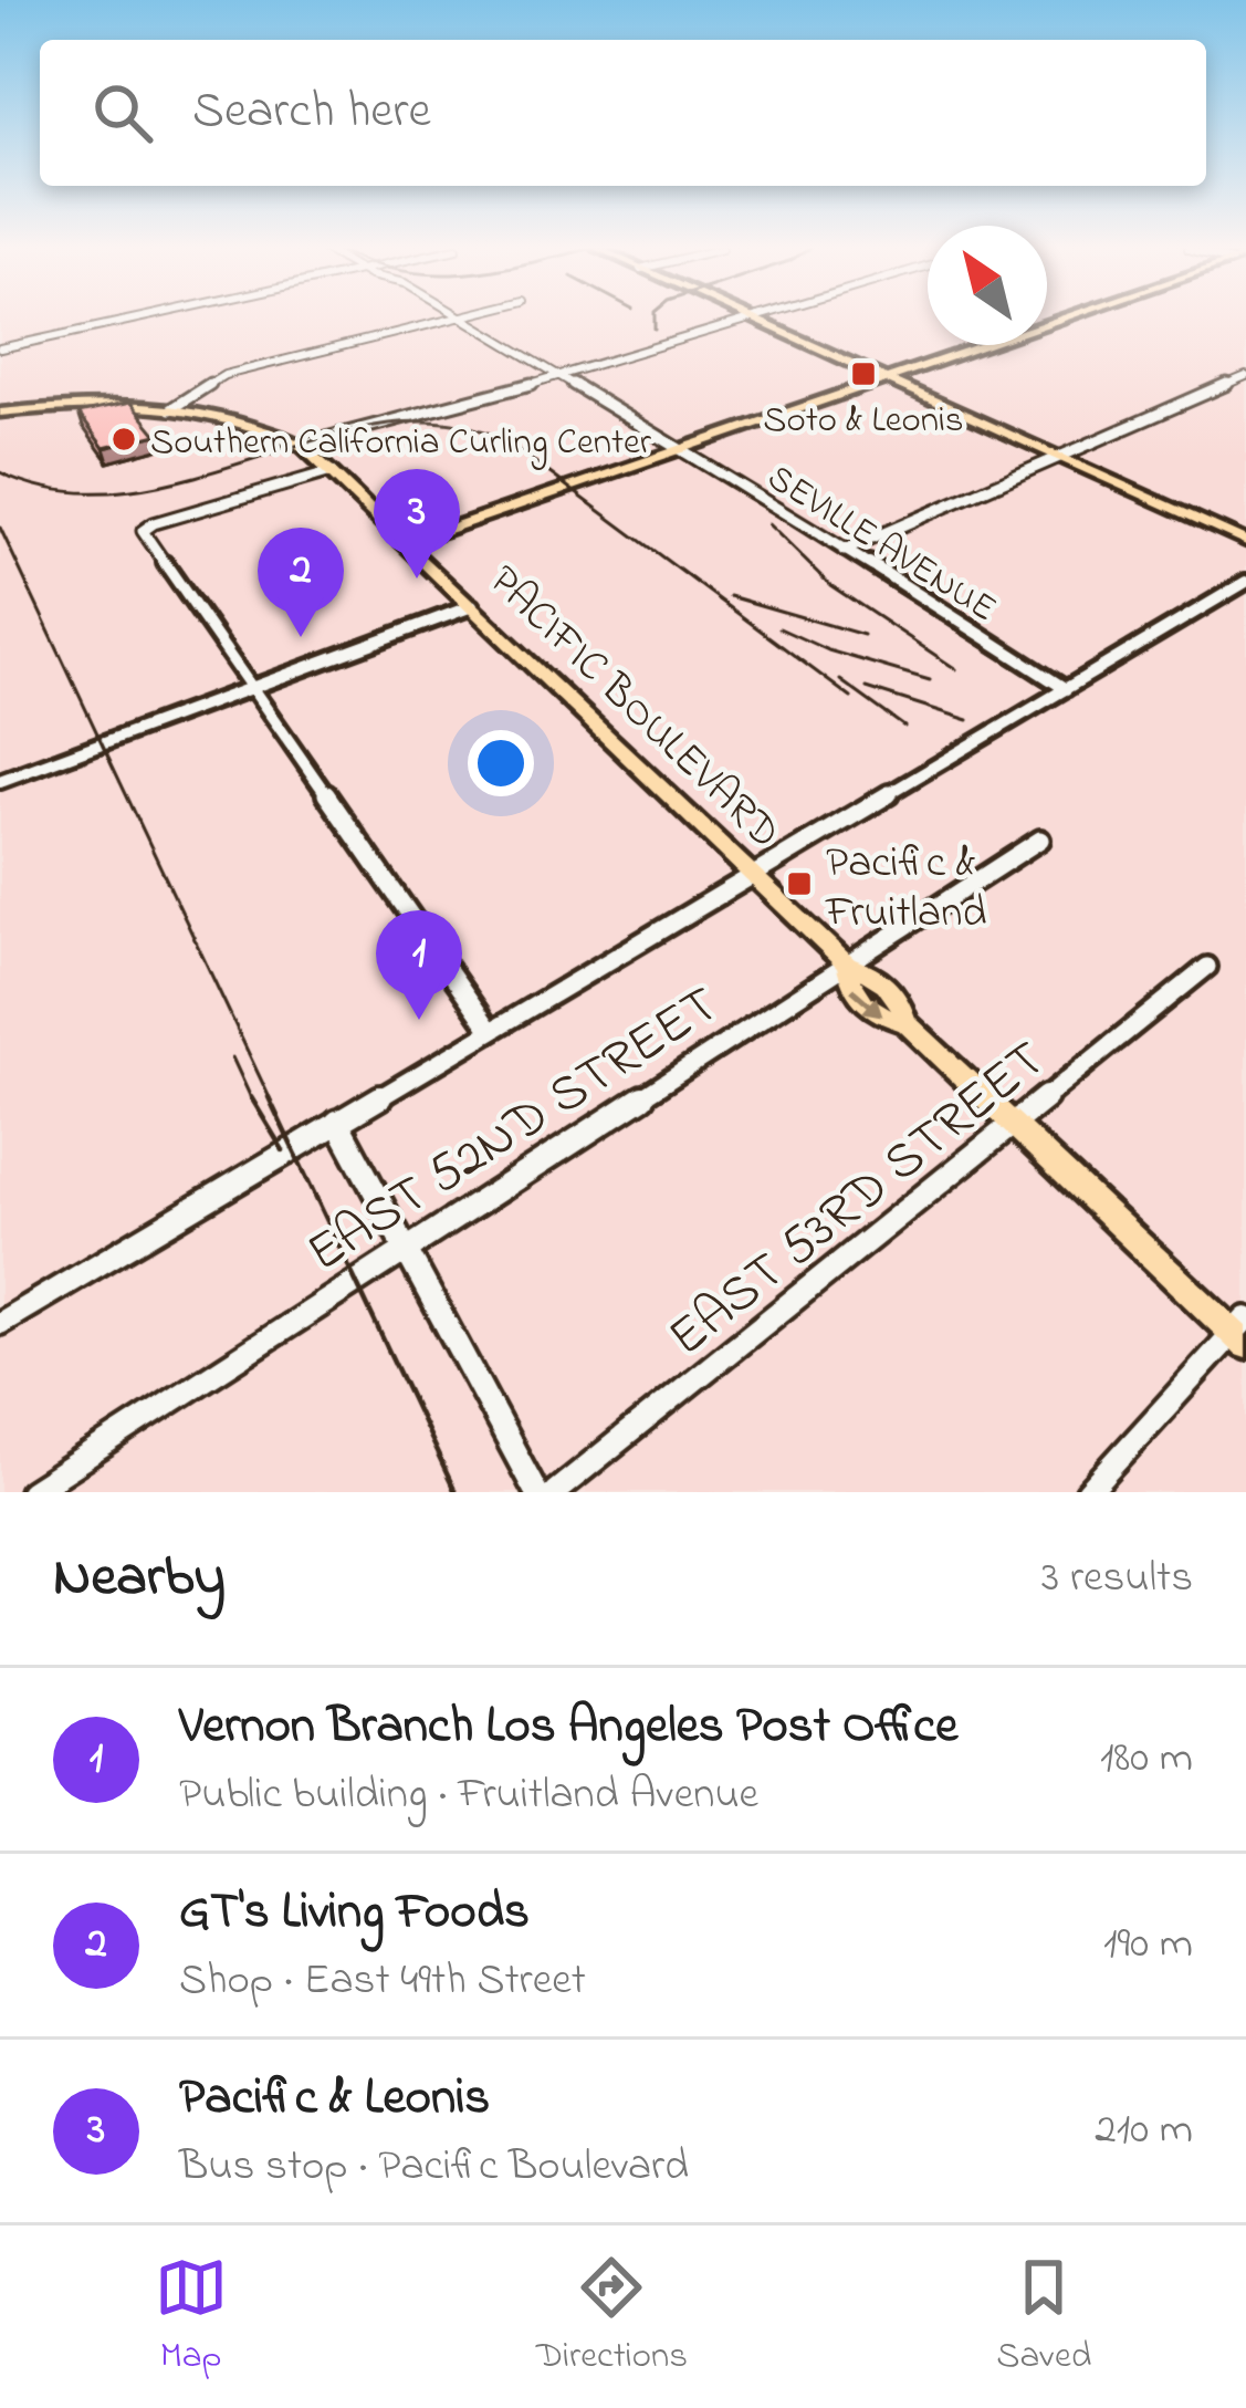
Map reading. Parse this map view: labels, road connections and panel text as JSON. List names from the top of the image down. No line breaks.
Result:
{"streets":{"main road":["PACIFIC BOULEVARD"],"street":["SEVILLE AVENUE","EAST 52ND STREET","EAST 53RD STREET"]},"crossings":[["PACIFIC BOULEVARD","EAST 52ND STREET"],["PACIFIC BOULEVARD","EAST 53RD STREET"]],"places":{"transit":["Soto & Leonis","Pacific & Fruitland"],"other":["Southern California Curling Center"]},"north":"top left","page":{"search":"Search here","pins":["3","2","1"],"heading":["Nearby","3 results"],"list":[{"mark":"1","name":"Vernon Branch Los Angeles Post Office","note":"Public building · Fruitland Avenue","value":"180 m"},{"mark":"2","name":"GT's Living Foods","note":"Shop · East 49th Street","value":"190 m"},{"mark":"3","name":"Pacific & Leonis","note":"Bus stop · Pacific Boulevard","value":"210 m"}],"nav":["Map","Directions","Saved"]}}
